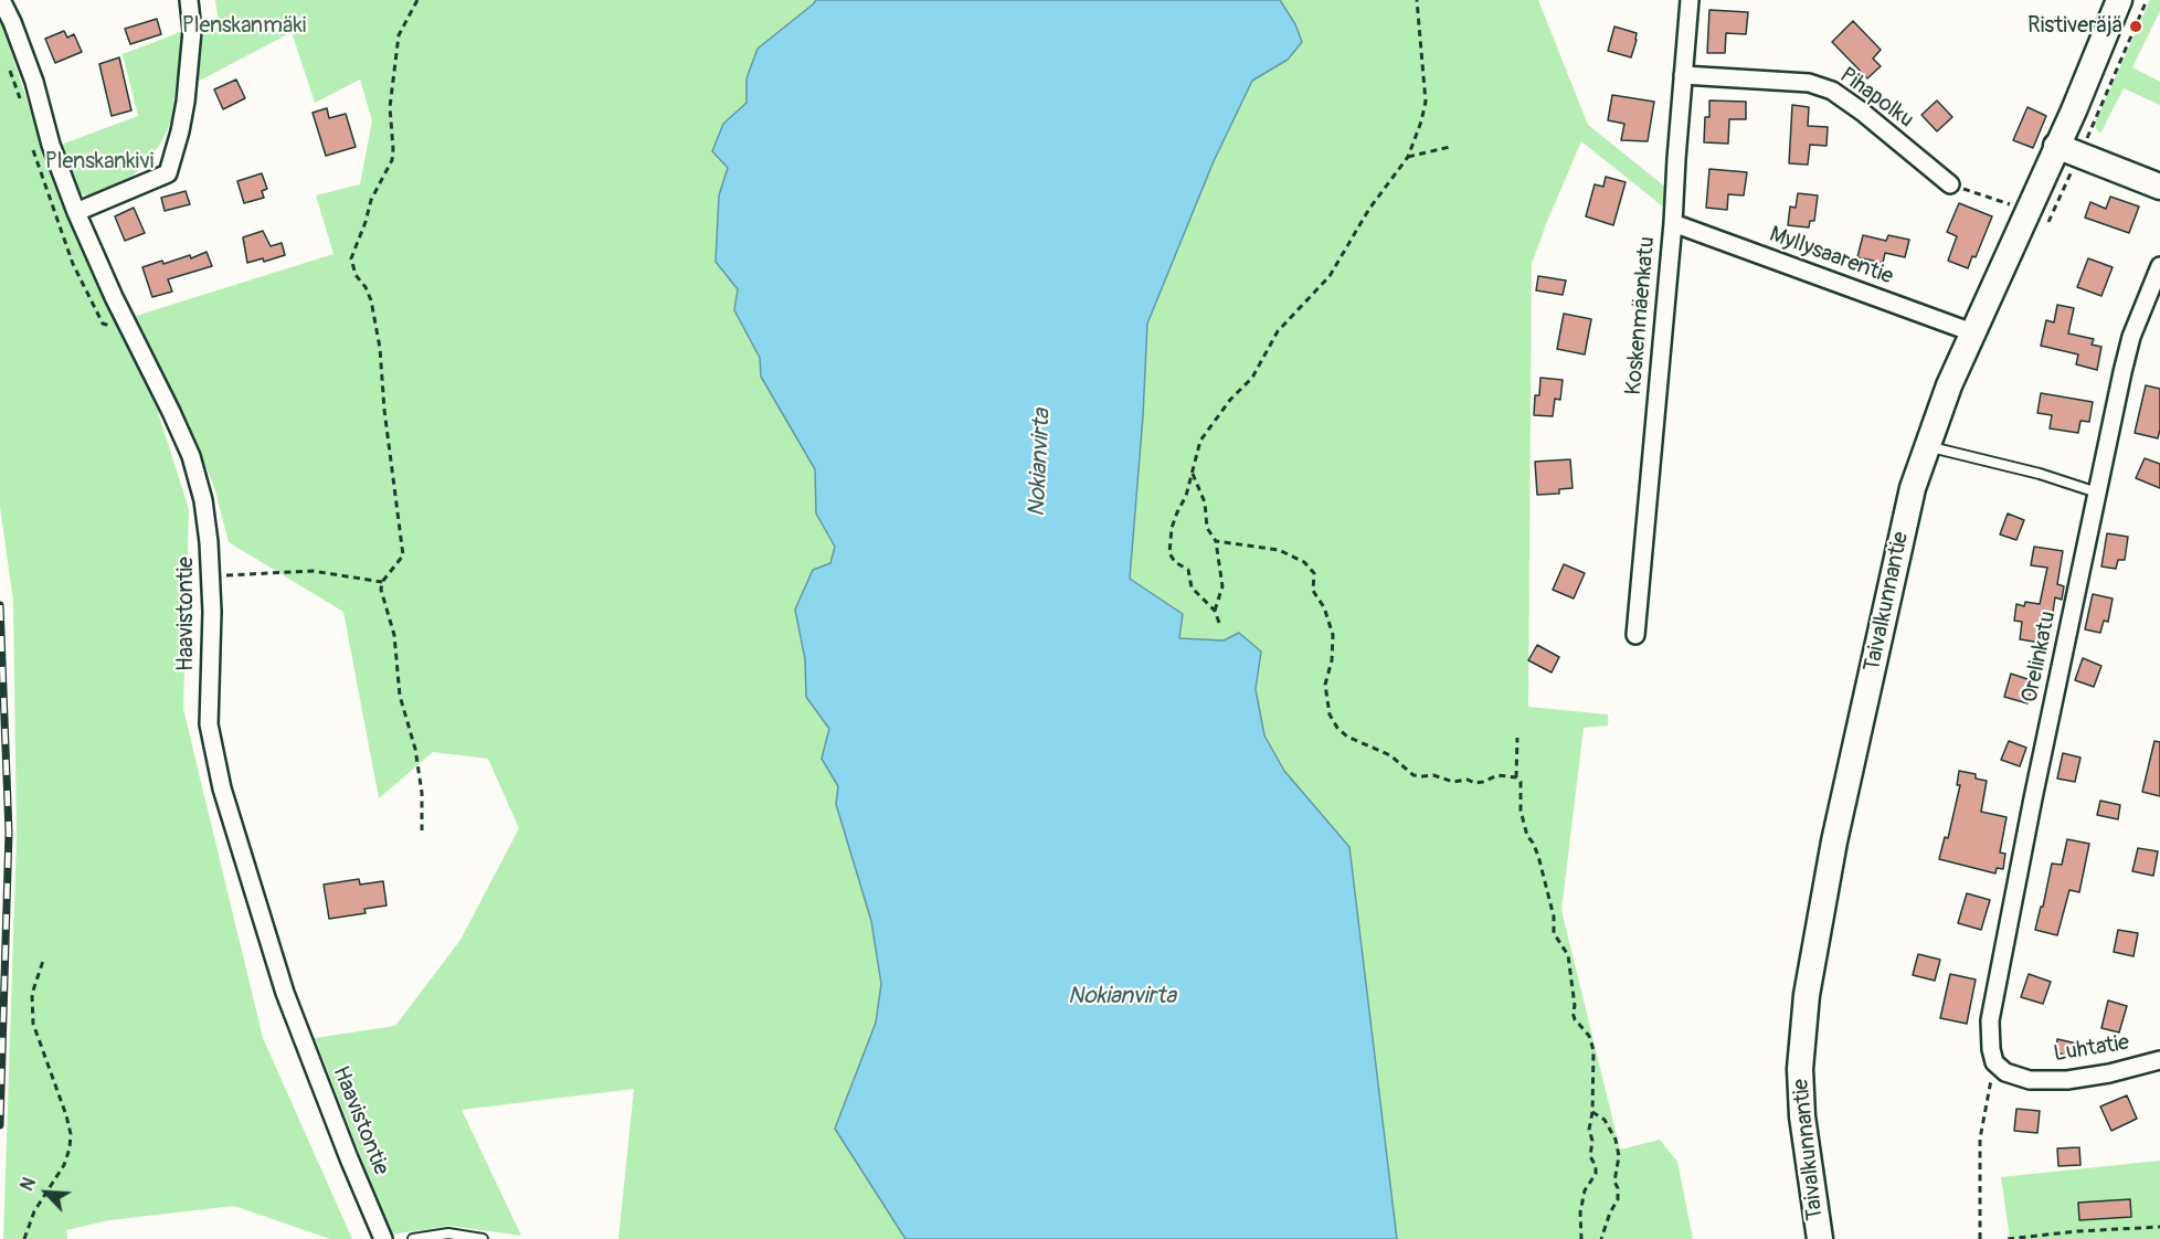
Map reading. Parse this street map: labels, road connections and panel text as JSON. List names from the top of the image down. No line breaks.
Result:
{"streets":{"street":["Pihapolku","Myllysaarentie","Koskenmäenkatu","Taivalkunnantie","Haavistontie","Orelinkatu","Luhtatie"]},"crossings":[["Pihapolku","Koskenmäenkatu"],["Myllysaarentie","Koskenmäenkatu"],["Myllysaarentie","Taivalkunnantie"],["Orelinkatu","Luhtatie"]],"water":["Nokianvirta"],"parks":["Plenskanmäki","Plenskankivi"],"places":["Ristiveräjä"],"north":"top left"}
